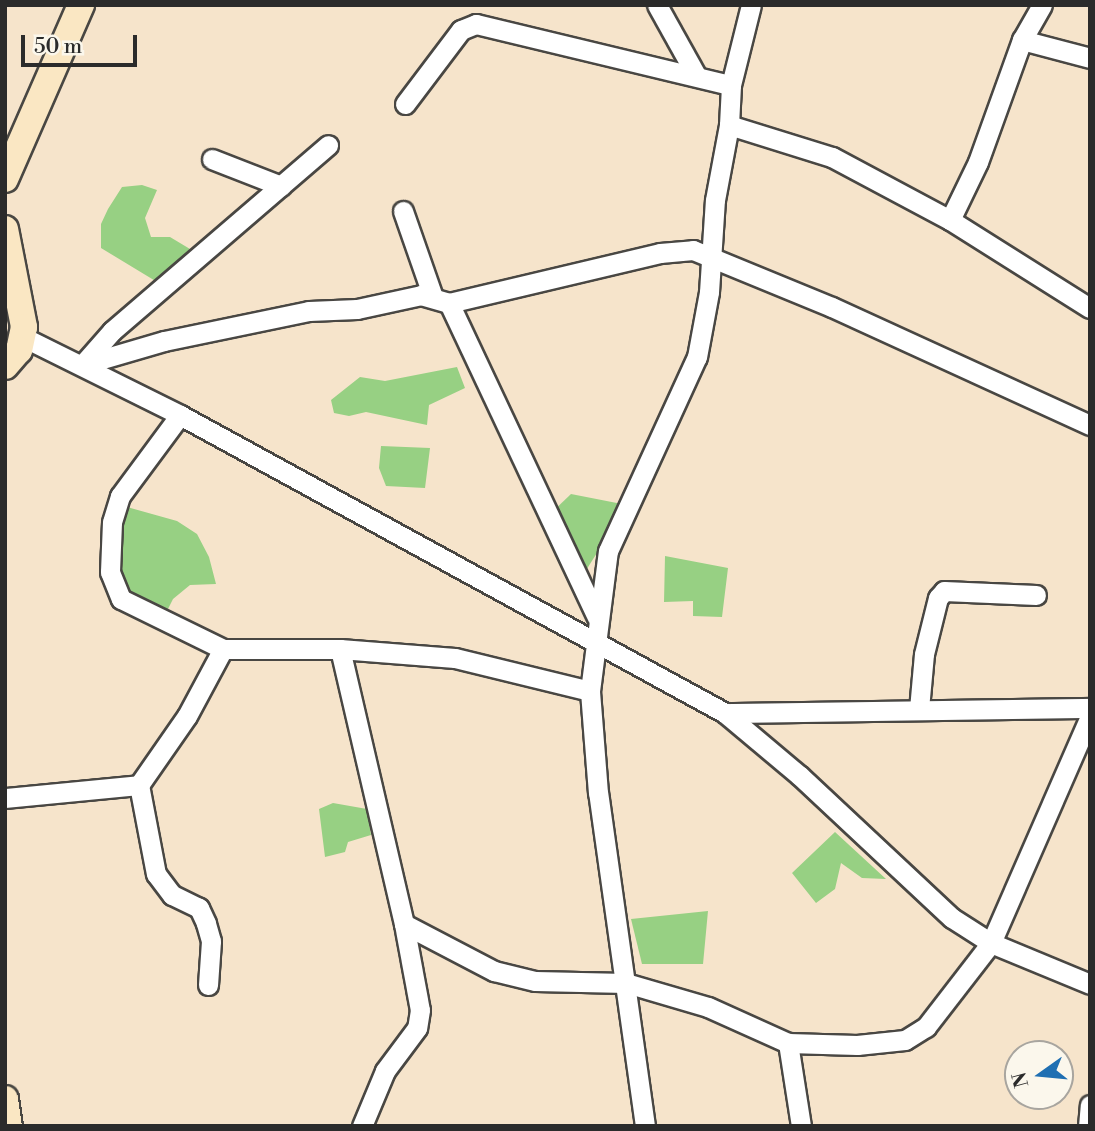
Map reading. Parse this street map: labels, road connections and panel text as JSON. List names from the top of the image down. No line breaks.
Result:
{"scale_bar":"50 m","north":"left"}
